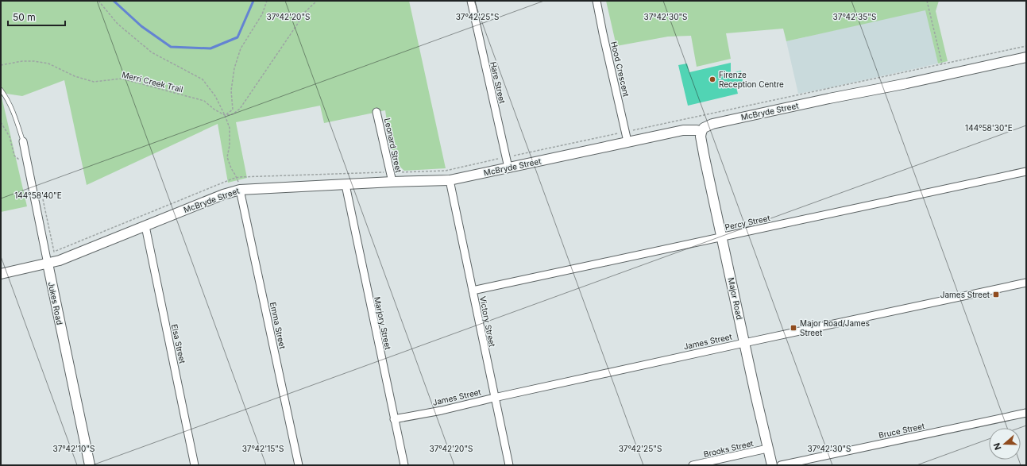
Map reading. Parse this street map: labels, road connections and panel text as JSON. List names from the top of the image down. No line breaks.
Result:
{"streets":{"street":["Hood Crescent","Hare Street","McBryde Street","Leonard Street","Percy Street","Major Road","Jukes Road","Victory Street","Marjory Street","Emma Street","James Street","Elsa Street","Bruce Street","Brooks Street"],"path":["Merri Creek Trail"]},"crossings":[["Hood Crescent","McBryde Street"],["Hare Street","McBryde Street"],["McBryde Street","Leonard Street"],["McBryde Street","Major Road"],["McBryde Street","Jukes Road"],["McBryde Street","Victory Street"],["McBryde Street","Marjory Street"],["McBryde Street","Emma Street"],["McBryde Street","Elsa Street"],["Percy Street","Major Road"],["Percy Street","Victory Street"],["Major Road","James Street"],["Major Road","Brooks Street"],["Victory Street","James Street"],["Marjory Street","James Street"]],"places":{"other":["Firenze Reception Centre"],"transit":["James Street","Major Road/James Street"]},"scale_bar":"50 m","north":"left","coordinates":["37°42'20\"S","37°42'25\"S","37°42'30\"S","37°42'35\"S","144°58'30\"E","144°58'40\"E","37°42'10\"S","37°42'15\"S"]}
